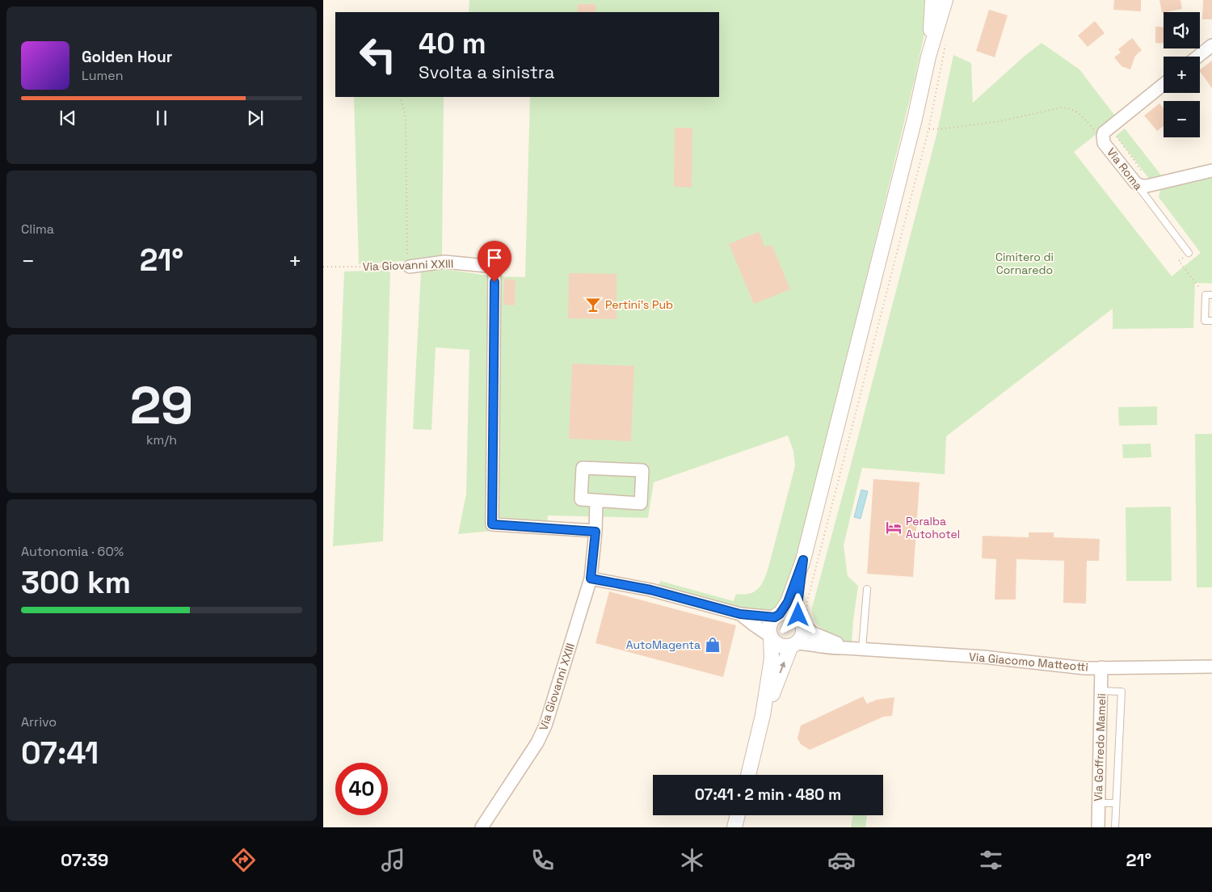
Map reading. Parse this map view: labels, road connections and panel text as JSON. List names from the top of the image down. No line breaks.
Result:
{"streets":{"street":["Via Roma","Via Giovanni XXIII","Via Giacomo Matteotti","Via Goffredo Mameli"]},"crossings":[["Via Giacomo Matteotti","Via Goffredo Mameli"]],"parks":["Cimitero di Cornaredo"],"places":{"bar":["Pertini's Pub"],"hotel":["Peralba Autohotel"],"shop":["AutoMagenta"]},"page":{"map_buttons":["+","−"],"turn":["40 m","Svolta a sinistra"],"song":["Golden Hour","Lumen"],"tile":["Clima",["29","km/h"],["Autonomia · 60%","300 km"],["Arrivo","07:41"]],"heat":["−","21°","+"],"limit":"40","trip":"07:41 · 2 min · 480 m","tabs":["07:39","21°"]}}
